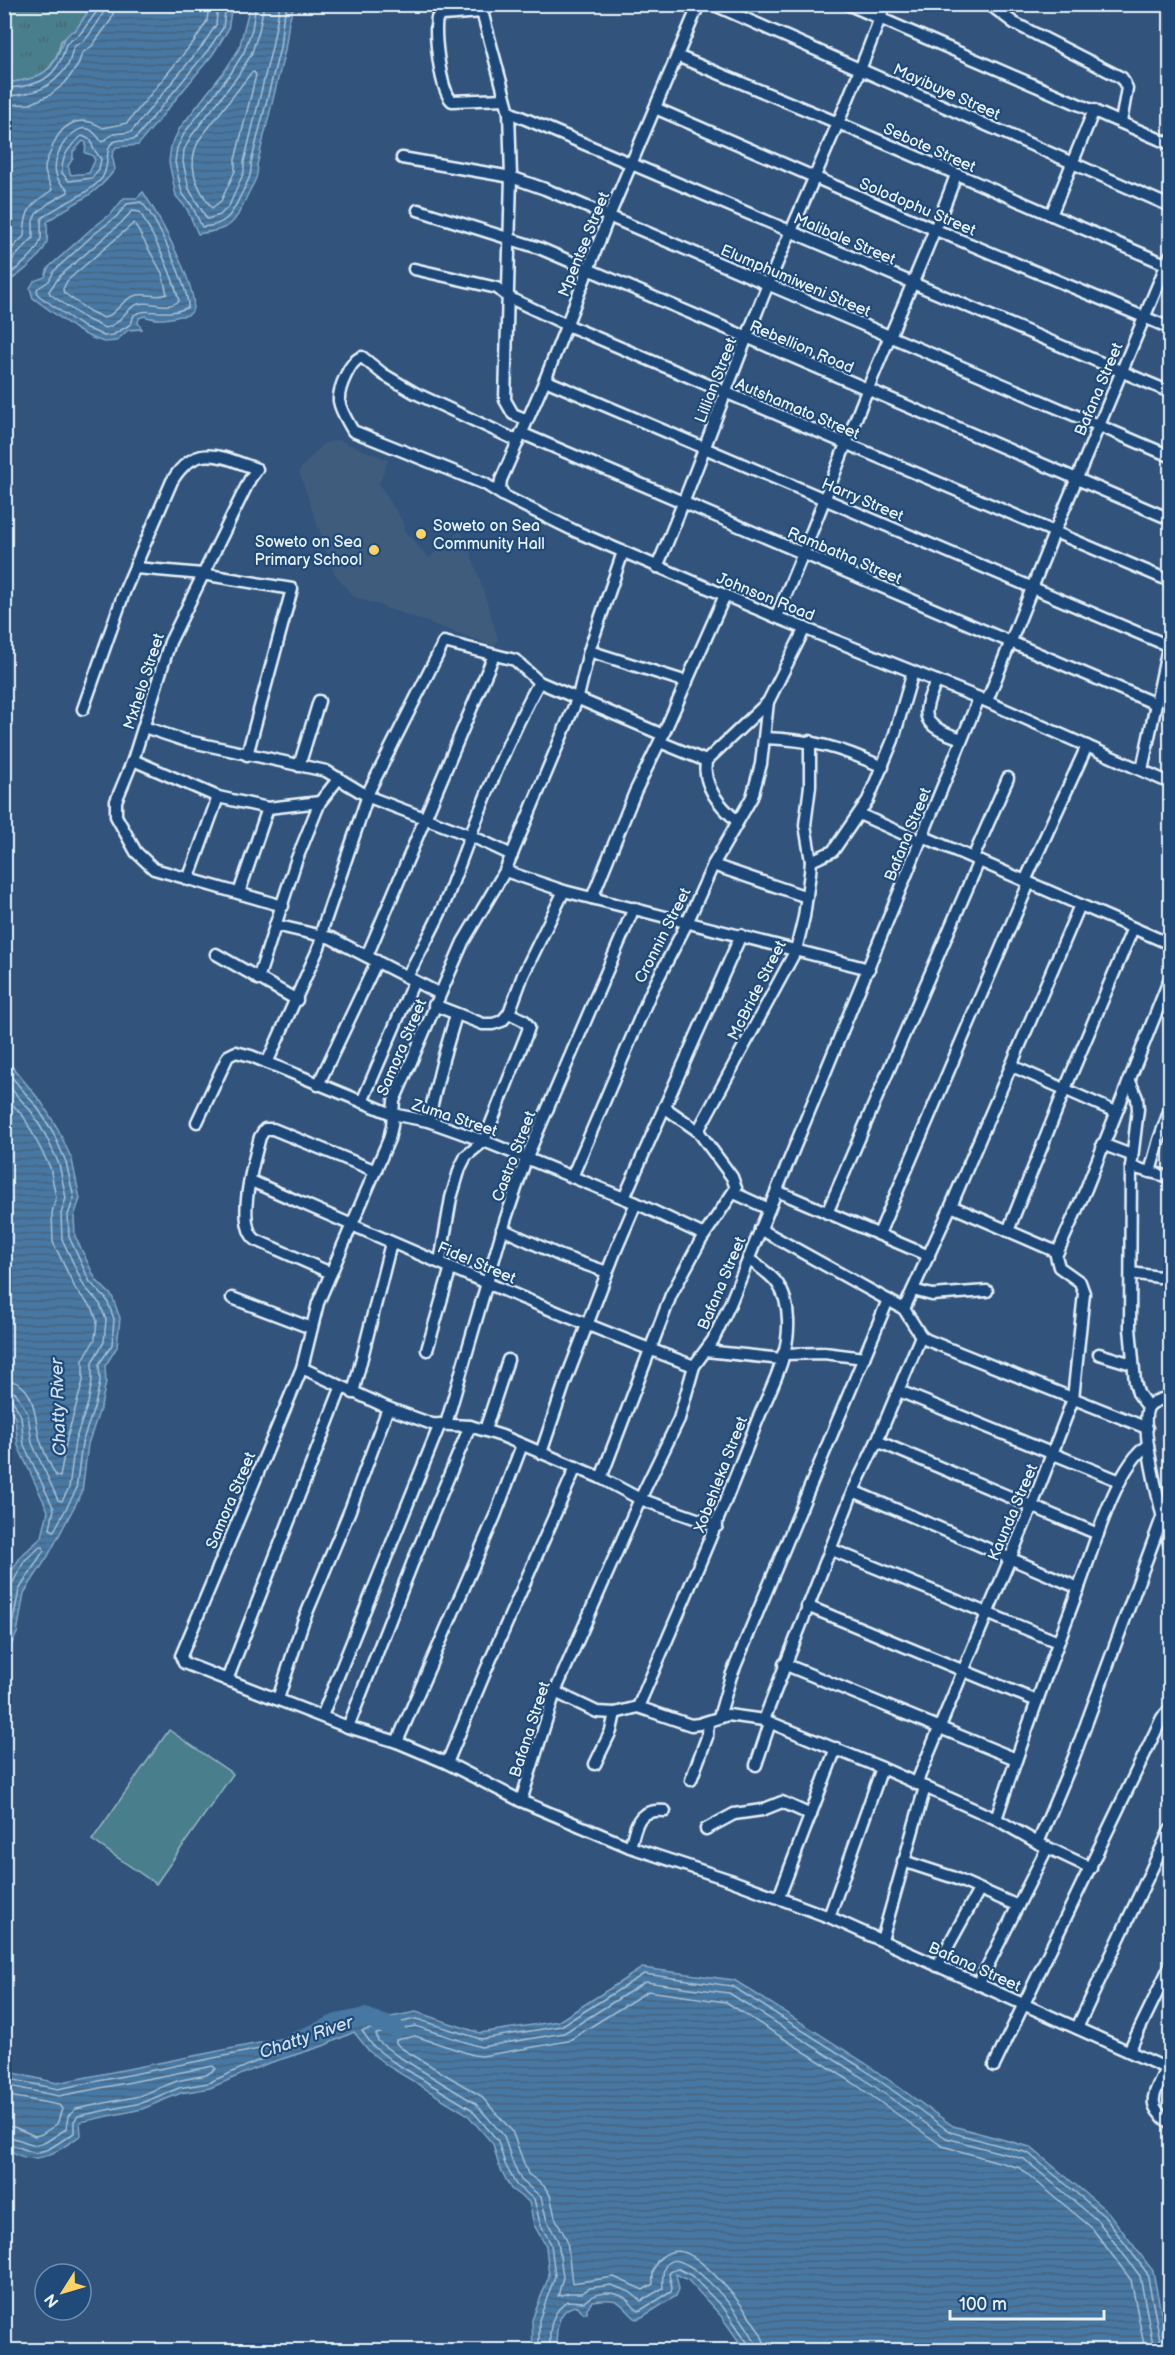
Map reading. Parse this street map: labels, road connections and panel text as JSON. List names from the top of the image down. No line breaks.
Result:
{"streets":{"street":["Mayibuye Street","Sebote Street","Solodophu Street","Malibale Street","Mpentse Street","Elumphumiweni Street","Rebellion Road","Lillian Street","Bafana Street","Autshamato Street","Harry Street","Rambatha Street","Johnson Road","Mxhelo Street","Cronnin Street","McBride Street","Samora Street","Zuma Street","Castro Street","Fidel Street","Xobehleka Street","Kaunda Street"]},"crossings":[["Mayibuye Street","Lillian Street"],["Sebote Street","Mpentse Street"],["Sebote Street","Lillian Street"],["Sebote Street","Bafana Street"],["Solodophu Street","Mpentse Street"],["Solodophu Street","Lillian Street"],["Solodophu Street","Bafana Street"],["Malibale Street","Mpentse Street"],["Malibale Street","Lillian Street"],["Malibale Street","Bafana Street"],["Mpentse Street","Elumphumiweni Street"],["Mpentse Street","Rebellion Road"],["Mpentse Street","Autshamato Street"],["Mpentse Street","Harry Street"],["Mpentse Street","Rambatha Street"],["Mpentse Street","Johnson Road"],["Elumphumiweni Street","Lillian Street"],["Elumphumiweni Street","Bafana Street"],["Rebellion Road","Lillian Street"],["Rebellion Road","Bafana Street"],["Lillian Street","Autshamato Street"],["Lillian Street","Harry Street"],["Lillian Street","Rambatha Street"],["Lillian Street","Johnson Road"],["Bafana Street","Autshamato Street"],["Bafana Street","Harry Street"],["Bafana Street","Rambatha Street"],["Bafana Street","Johnson Road"],["Bafana Street","Fidel Street"],["Bafana Street","Xobehleka Street"],["Bafana Street","Kaunda Street"],["Rambatha Street","Johnson Road"],["Johnson Road","Samora Street"],["Cronnin Street","Zuma Street"],["Samora Street","Zuma Street"],["Samora Street","Fidel Street"],["Zuma Street","Castro Street"],["Castro Street","Fidel Street"]],"water":["Chatty River"],"places":["Soweto on Sea Community Hall","Soweto on Sea Primary School"],"scale_bar":"100 m","north":"bottom left"}
